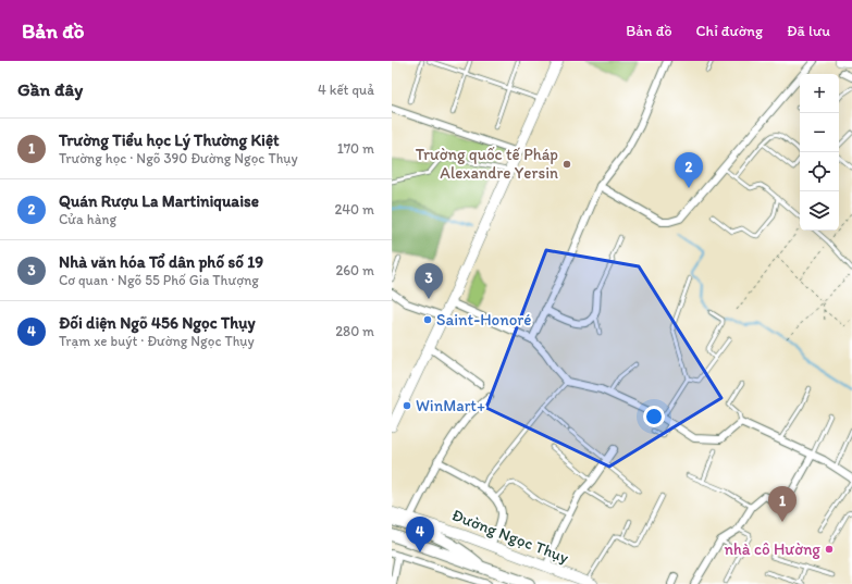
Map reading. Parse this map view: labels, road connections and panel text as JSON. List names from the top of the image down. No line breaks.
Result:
{"streets":{"street":["Đường Ngọc Thụy"]},"places":["Trường quốc tế Pháp Alexandre Yersin","Saint-Honoré","WinMart+","nhà cô Hường"],"page":{"header":"Bản đồ","nav":["Bản đồ","Chỉ đường","Đã lưu"],"heading":["Gần đây","4 kết quả"],"map_buttons":["+","−"],"list":[{"mark":"1","name":"Trường Tiểu học Lý Thường Kiệt","note":"Trường học · Ngõ 390 Đường Ngọc Thụy","value":"170 m"},{"mark":"2","name":"Quán Rượu La Martiniquaise","note":"Cửa hàng","value":"240 m"},{"mark":"3","name":"Nhà văn hóa Tổ dân phố số 19","note":"Cơ quan · Ngõ 55 Phố Gia Thượng","value":"260 m"},{"mark":"4","name":"Đối diện Ngõ 456 Ngọc Thụy","note":"Trạm xe buýt · Đường Ngọc Thụy","value":"280 m"}],"pins":["2","3","1","4"]}}
